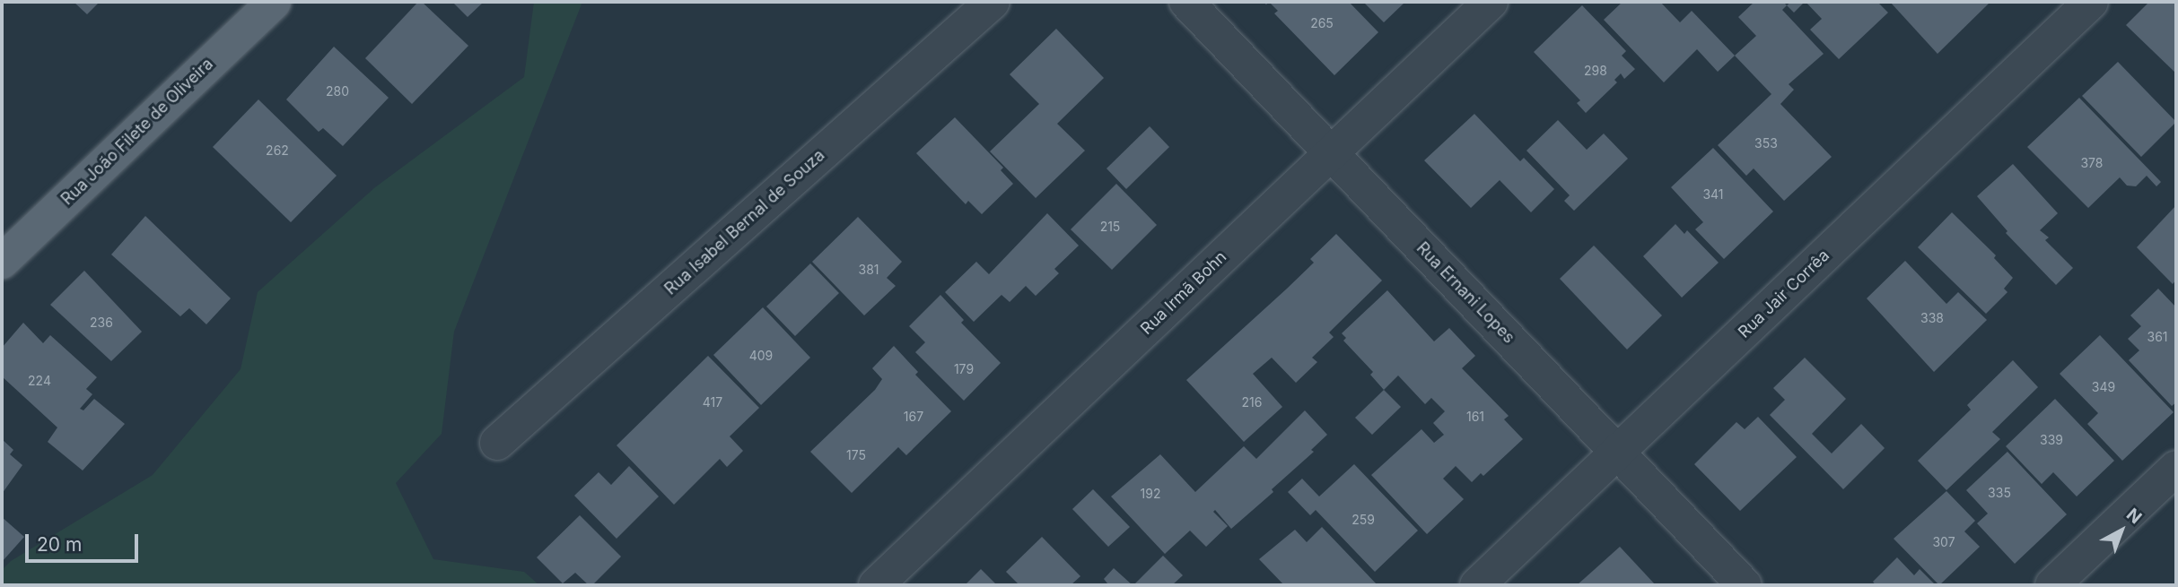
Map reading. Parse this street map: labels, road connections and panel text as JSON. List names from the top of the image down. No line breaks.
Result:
{"streets":{"main road":["Rua João Filete de Oliveira"],"street":["Rua Isabel Bernal de Souza","Rua Irmã Bohn","Rua Ernani Lopes","Rua Jair Corrêa"]},"crossings":[["Rua Irmã Bohn","Rua Ernani Lopes"],["Rua Ernani Lopes","Rua Jair Corrêa"]],"house_numbers":["265","298","280","353","262","378","341","215","381","338","236","361","409","179","224","349","417","216","167","161","339","175","335","192","259","307"],"scale_bar":"20 m","north":"top right"}
